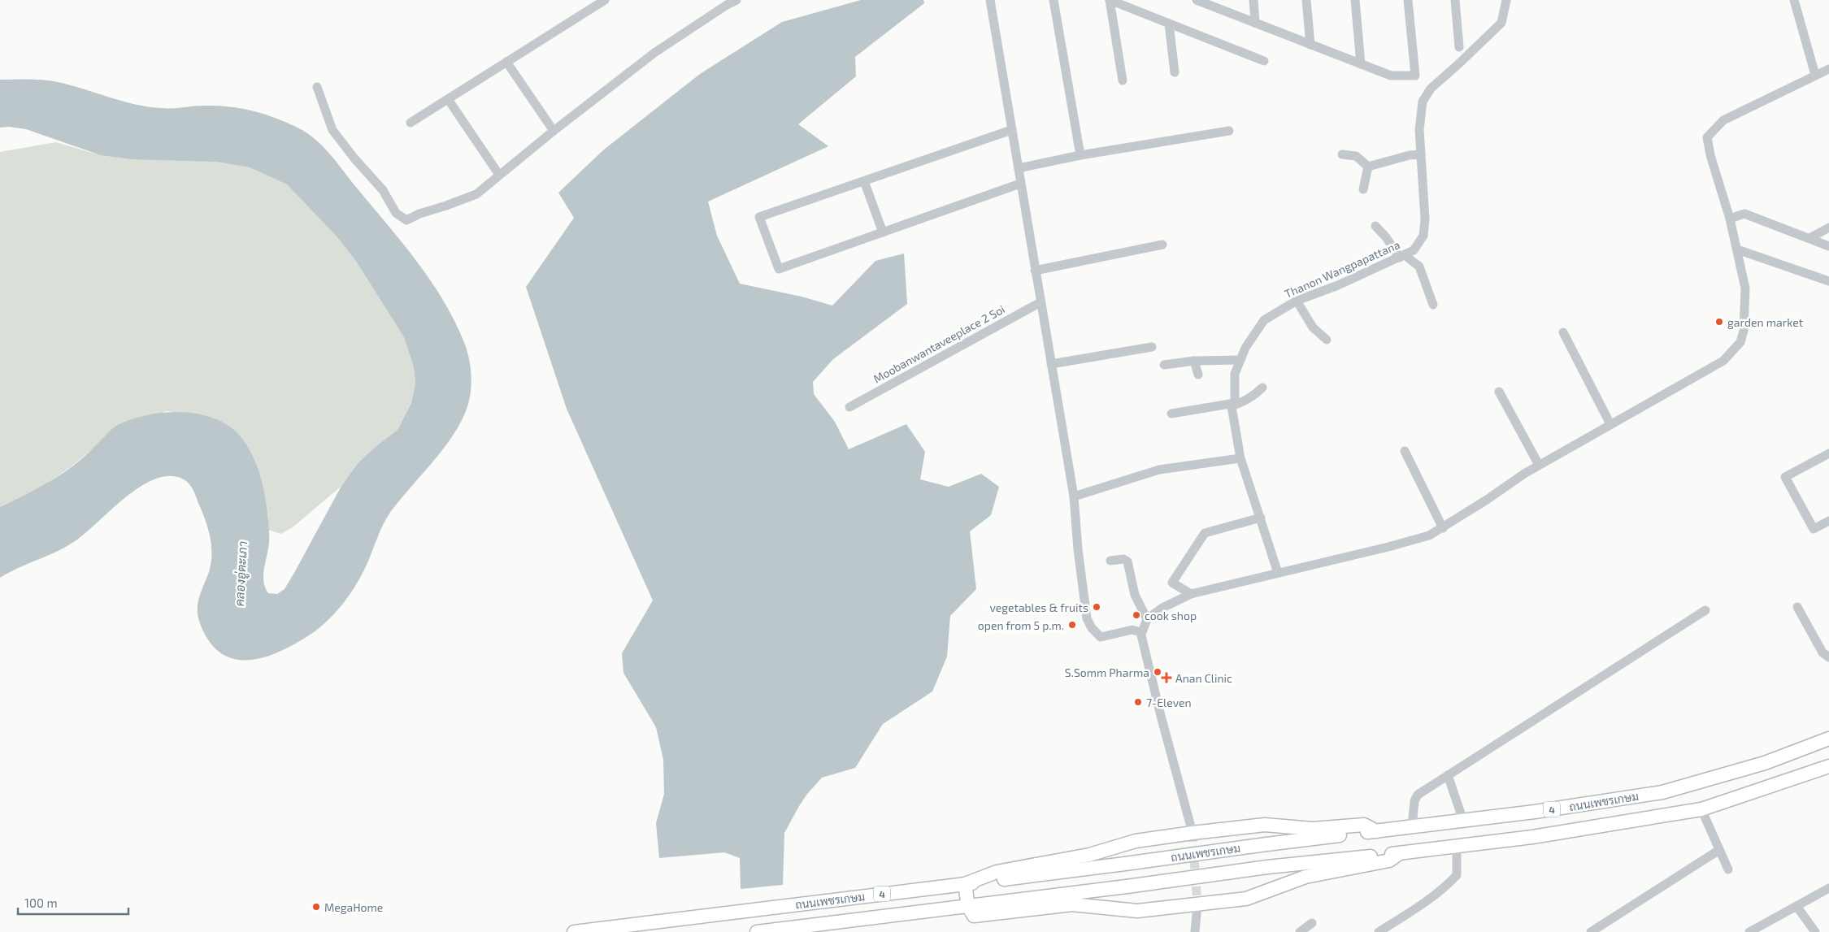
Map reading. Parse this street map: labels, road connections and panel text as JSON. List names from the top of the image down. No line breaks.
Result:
{"streets":{"highway":["ถนนเพชรเกษม","4"],"street":["Thanon Wangpapattana","Moobanwantaveeplace 2 Soi"]},"water":["คลองอู่ตะเภา"],"places":{"other":["garden market","vegetables & fruits","cook shop","open from 5 p.m.","S.Somm Pharma","7-Eleven","MegaHome"],"health":["Anan Clinic"]},"scale_bar":"100 m"}
